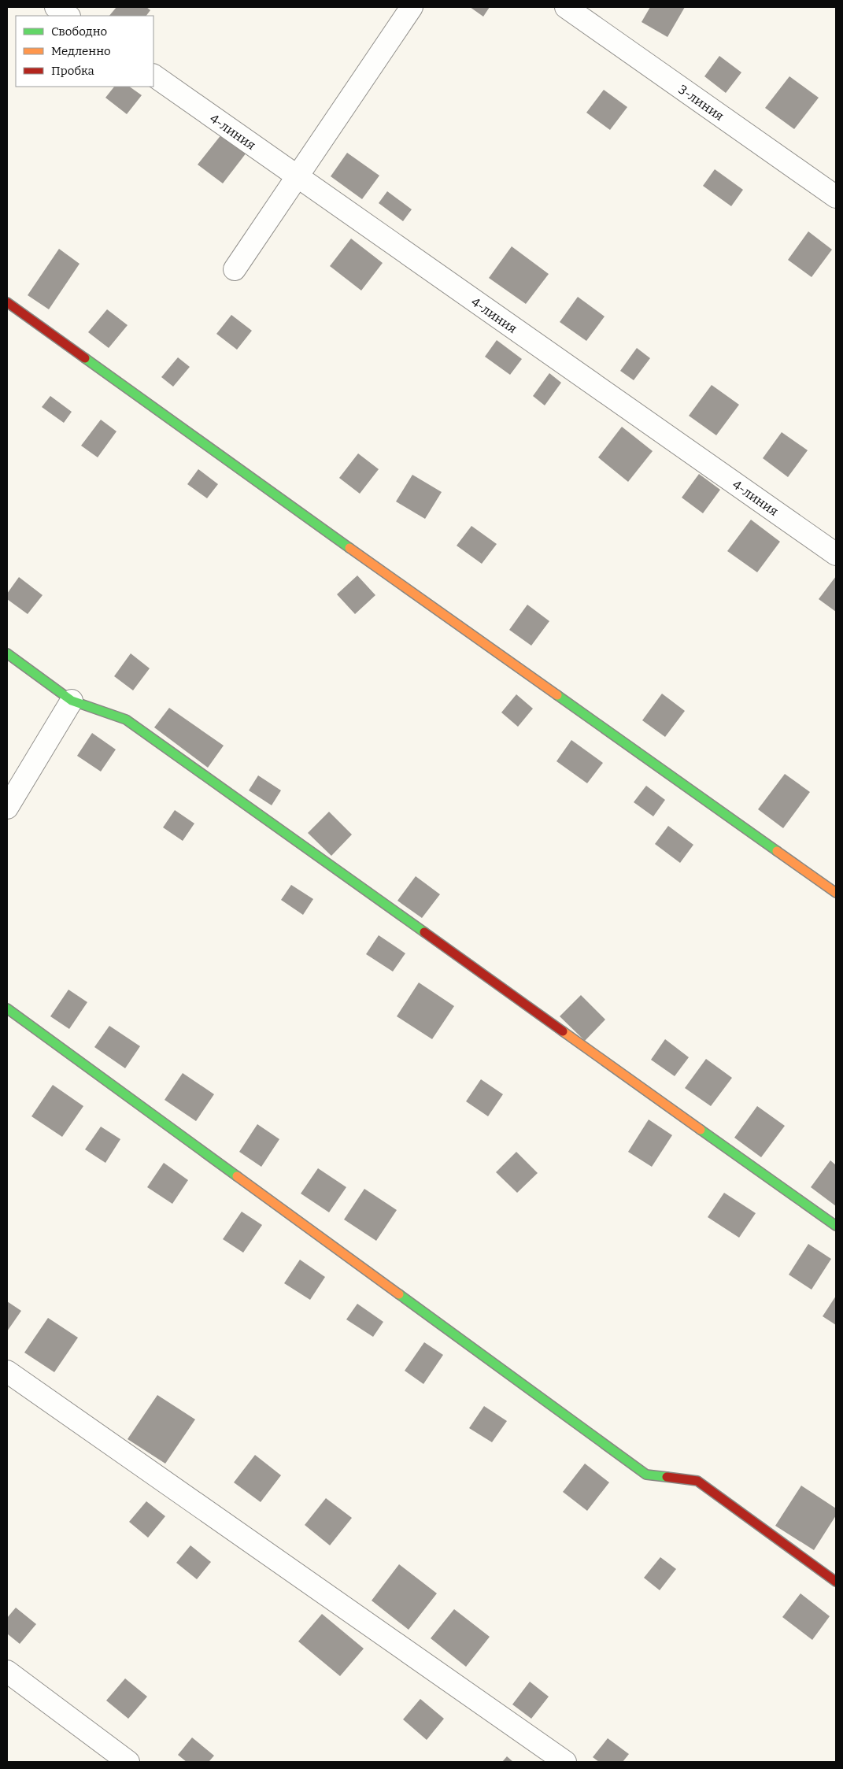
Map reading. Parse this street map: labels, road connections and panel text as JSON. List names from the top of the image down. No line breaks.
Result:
{"streets":{"street":["3-линия","4-линия"]},"legend":["Свободно","Медленно","Пробка"]}
